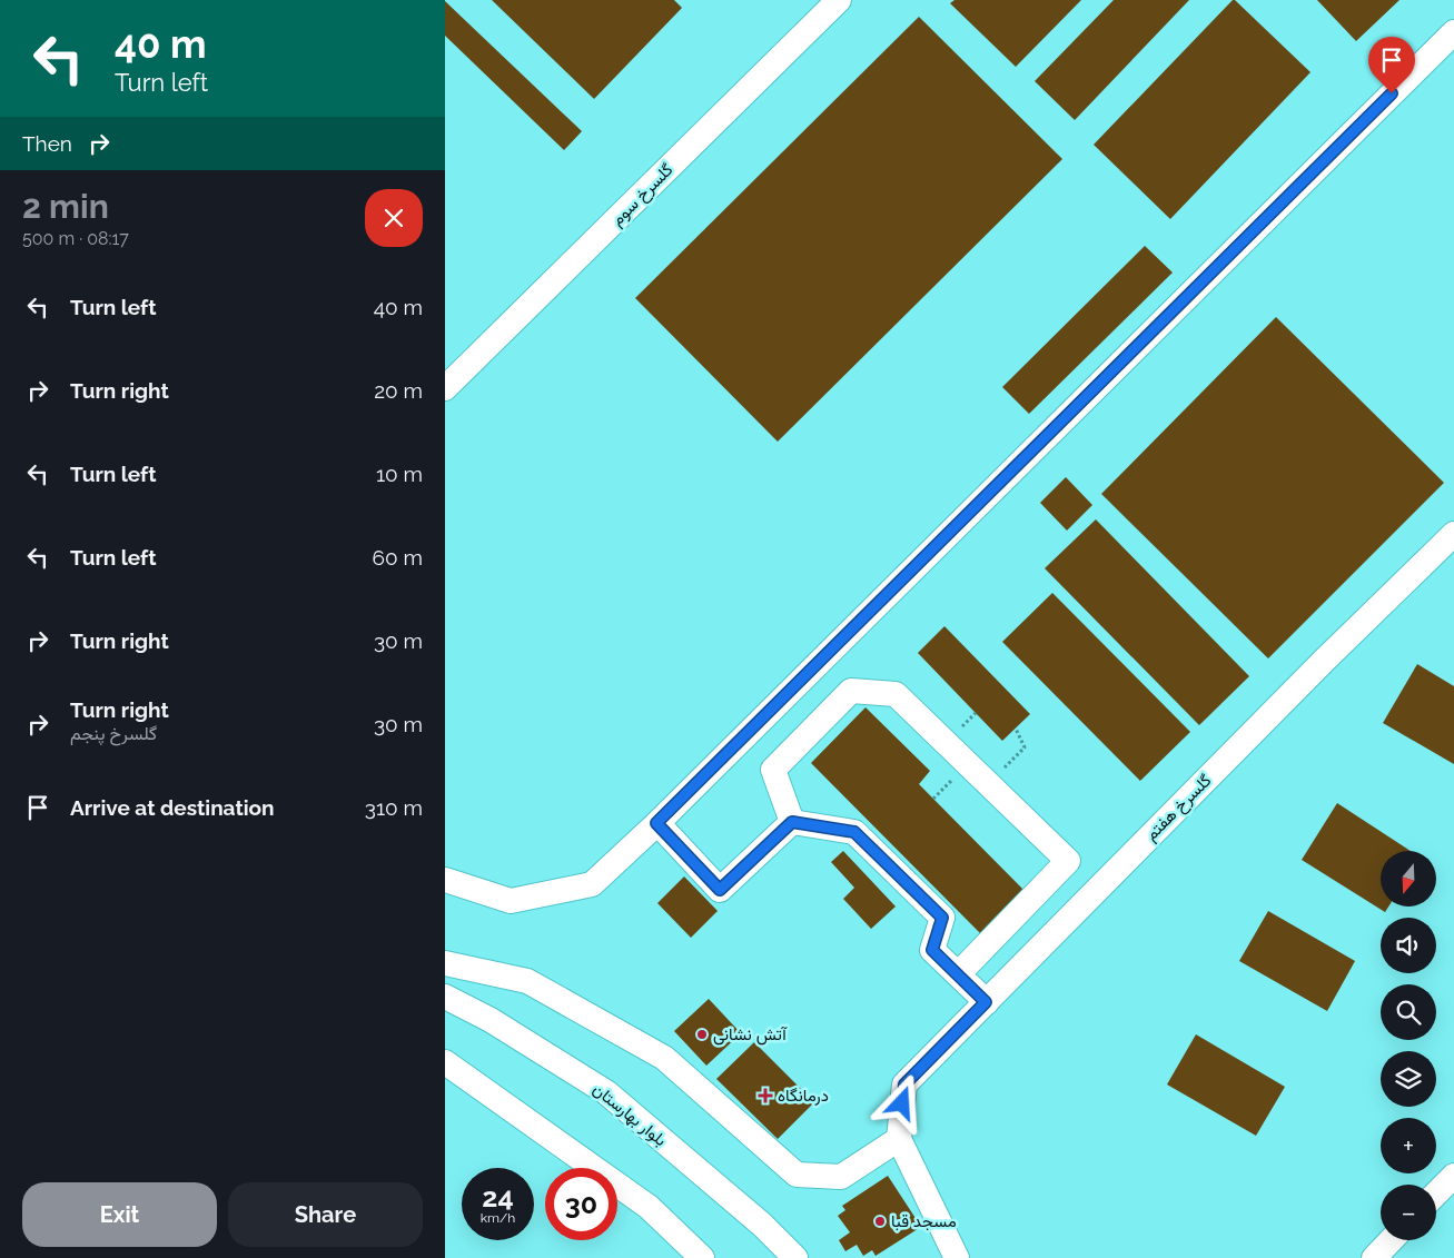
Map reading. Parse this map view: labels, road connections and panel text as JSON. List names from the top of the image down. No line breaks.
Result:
{"streets":{"street":["گلسرخ سوم","گلسرخ هفتم","بلوار بهارستان"]},"places":{"other":["آتش نشانی","مسجد قبا"],"health":["درمانگاه"]},"north":"bottom","page":{"turn":["40 m","Turn left"],"then":"Then","heading":["2 min","500 m · 08:17"],"list":[{"name":"Turn left","value":"40 m"},{"name":"Turn right","value":"20 m"},{"name":"Turn left","value":"10 m"},{"name":"Turn left","value":"60 m"},{"name":"Turn right","value":"30 m"},{"name":"Turn right","note":"گلسرخ پنجم","value":"30 m"},{"name":"Arrive at destination","value":"310 m"}],"map_buttons":["+","−"],"speed":"24 km/h","limit":"30","buttons":["Exit","Share"]}}
